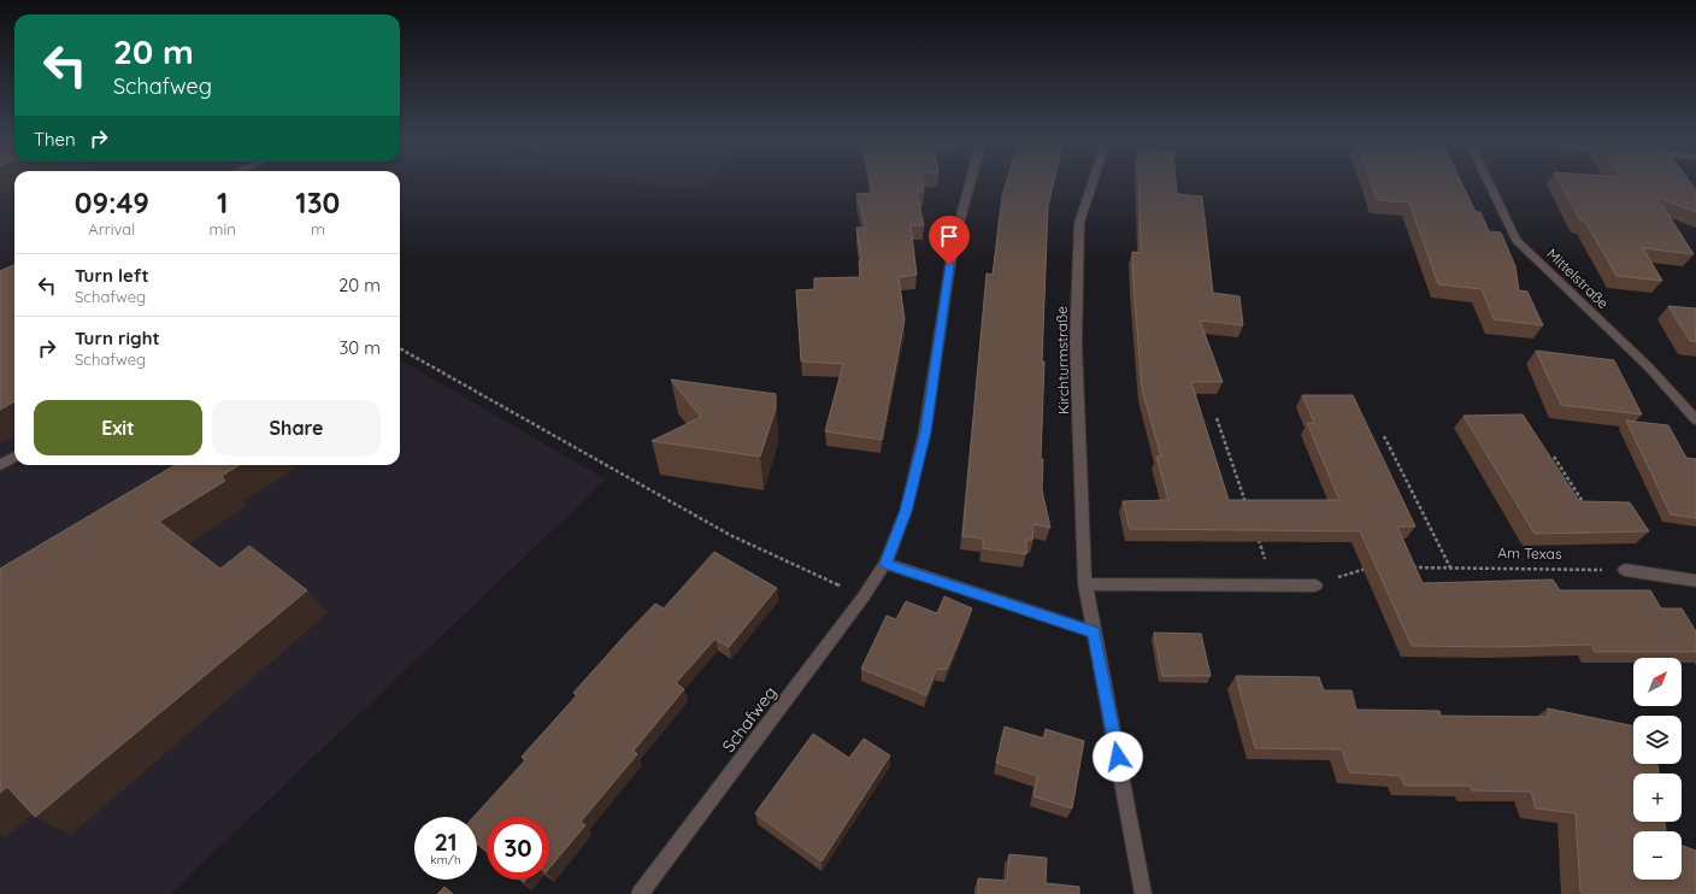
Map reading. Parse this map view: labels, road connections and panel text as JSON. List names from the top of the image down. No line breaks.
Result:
{"streets":{"street":["Mittelstraße","Kirchturmstraße","Schafweg"],"path":["Am Texas"]},"north":"top right","page":{"turn":["20 m","Schafweg"],"then":"Then","eta":["09:49","Arrival","1","min","130","m"],"list":[{"name":"Turn left","note":"Schafweg","value":"20 m"},{"name":"Turn right","note":"Schafweg","value":"30 m"}],"buttons":["Exit","Share"],"map_buttons":["+","−"],"speed":"21 km/h","limit":"30"}}
